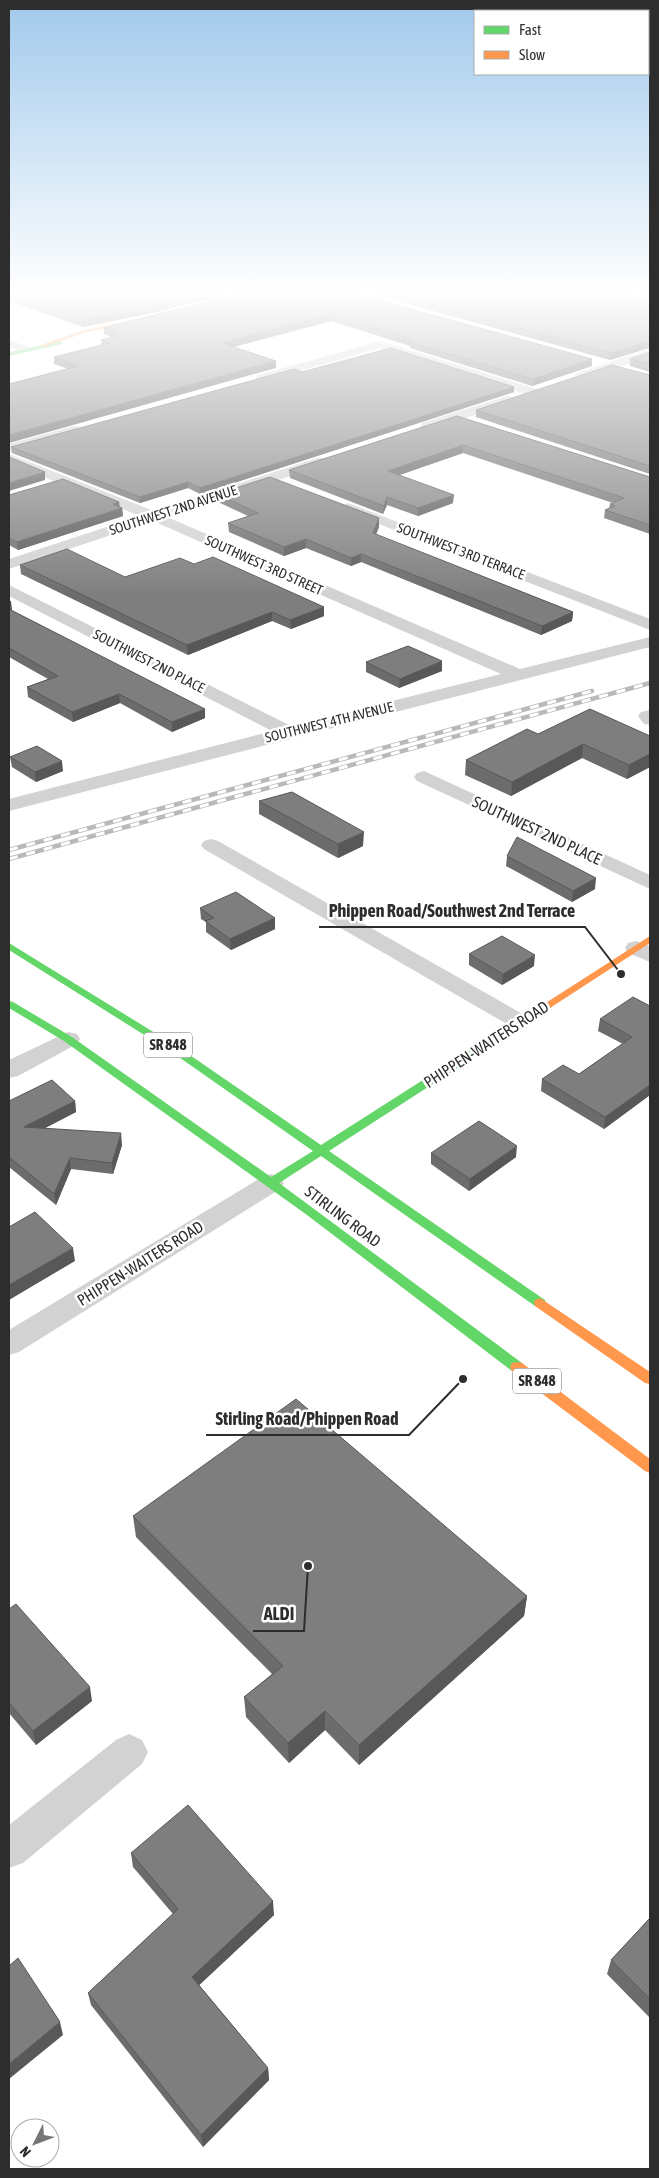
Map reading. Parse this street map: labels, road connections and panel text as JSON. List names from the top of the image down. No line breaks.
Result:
{"streets":{"main road":["PHIPPEN-WAITERS ROAD","SR 848","STIRLING ROAD"],"street":["SOUTHWEST 2ND AVENUE","SOUTHWEST 3RD TERRACE","SOUTHWEST 3RD STREET","SOUTHWEST 2ND PLACE","SOUTHWEST 4TH AVENUE"]},"crossings":[["SOUTHWEST 2ND AVENUE","SOUTHWEST 3RD STREET"],["SOUTHWEST 3RD STREET","SOUTHWEST 4TH AVENUE"],["SOUTHWEST 2ND PLACE","SOUTHWEST 4TH AVENUE"],["PHIPPEN-WAITERS ROAD","SR 848"],["PHIPPEN-WAITERS ROAD","STIRLING ROAD"]],"places":["Phippen Road/Southwest 2nd Terrace","Stirling Road/Phippen Road","ALDI"],"legend":["Fast","Slow"],"north":"bottom left"}
